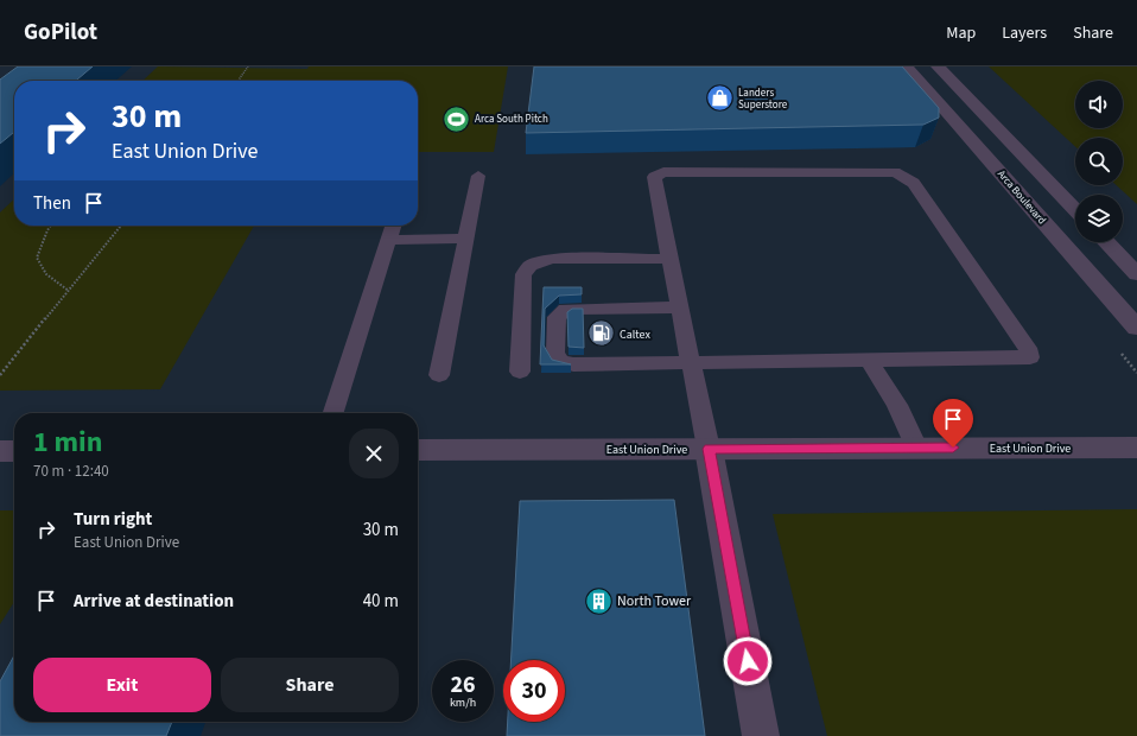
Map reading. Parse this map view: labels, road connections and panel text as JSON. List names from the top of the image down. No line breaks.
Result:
{"streets":{"street":["Arca Boulevard","East Union Drive"]},"places":{"shop":["Landers Superstore"],"sports":["Arca South Pitch"],"fuel station":["Caltex"],"building":["North Tower"]},"page":{"header":"GoPilot","nav":["Map","Layers","Share"],"turn":["30 m","East Union Drive"],"then":"Then","heading":["1 min","70 m · 12:40"],"list":[{"name":"Turn right","note":"East Union Drive","value":"30 m"},{"name":"Arrive at destination","value":"40 m"}],"buttons":["Exit","Share"],"speed":"26 km/h","limit":"30"}}
